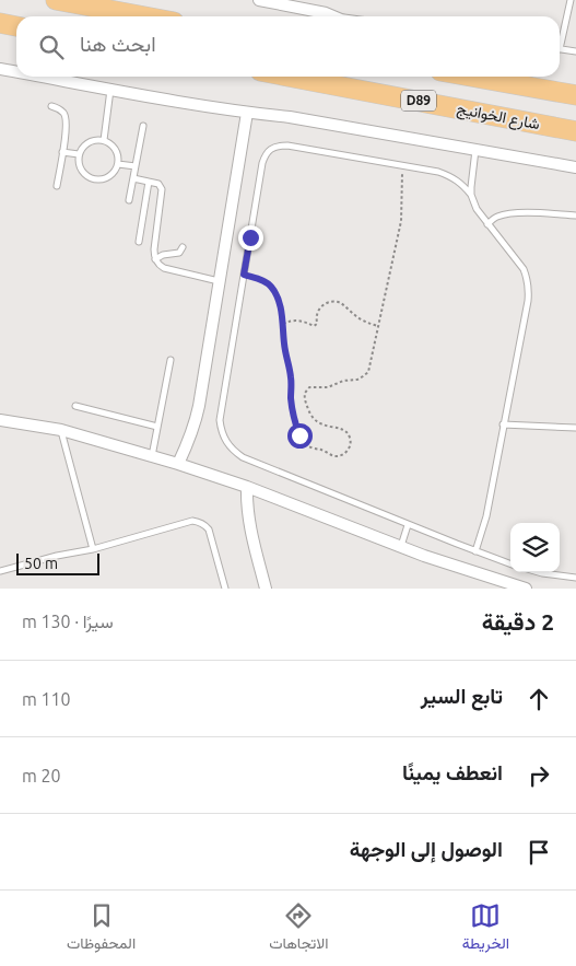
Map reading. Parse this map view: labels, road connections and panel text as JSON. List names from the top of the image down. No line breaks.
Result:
{"streets":{"highway":["D89","شارع الخوانيج"]},"scale_bar":"50 m","page":{"search":"ابحث هنا","scale":"50 m","heading":["2 دقيقة","سيرًا · 130 m"],"list":[["تابع السير","110 m"],["انعطف يمينًا","20 m"],"الوصول إلى الوجهة"],"nav":["الخريطة","الاتجاهات","المحفوظات"]}}
